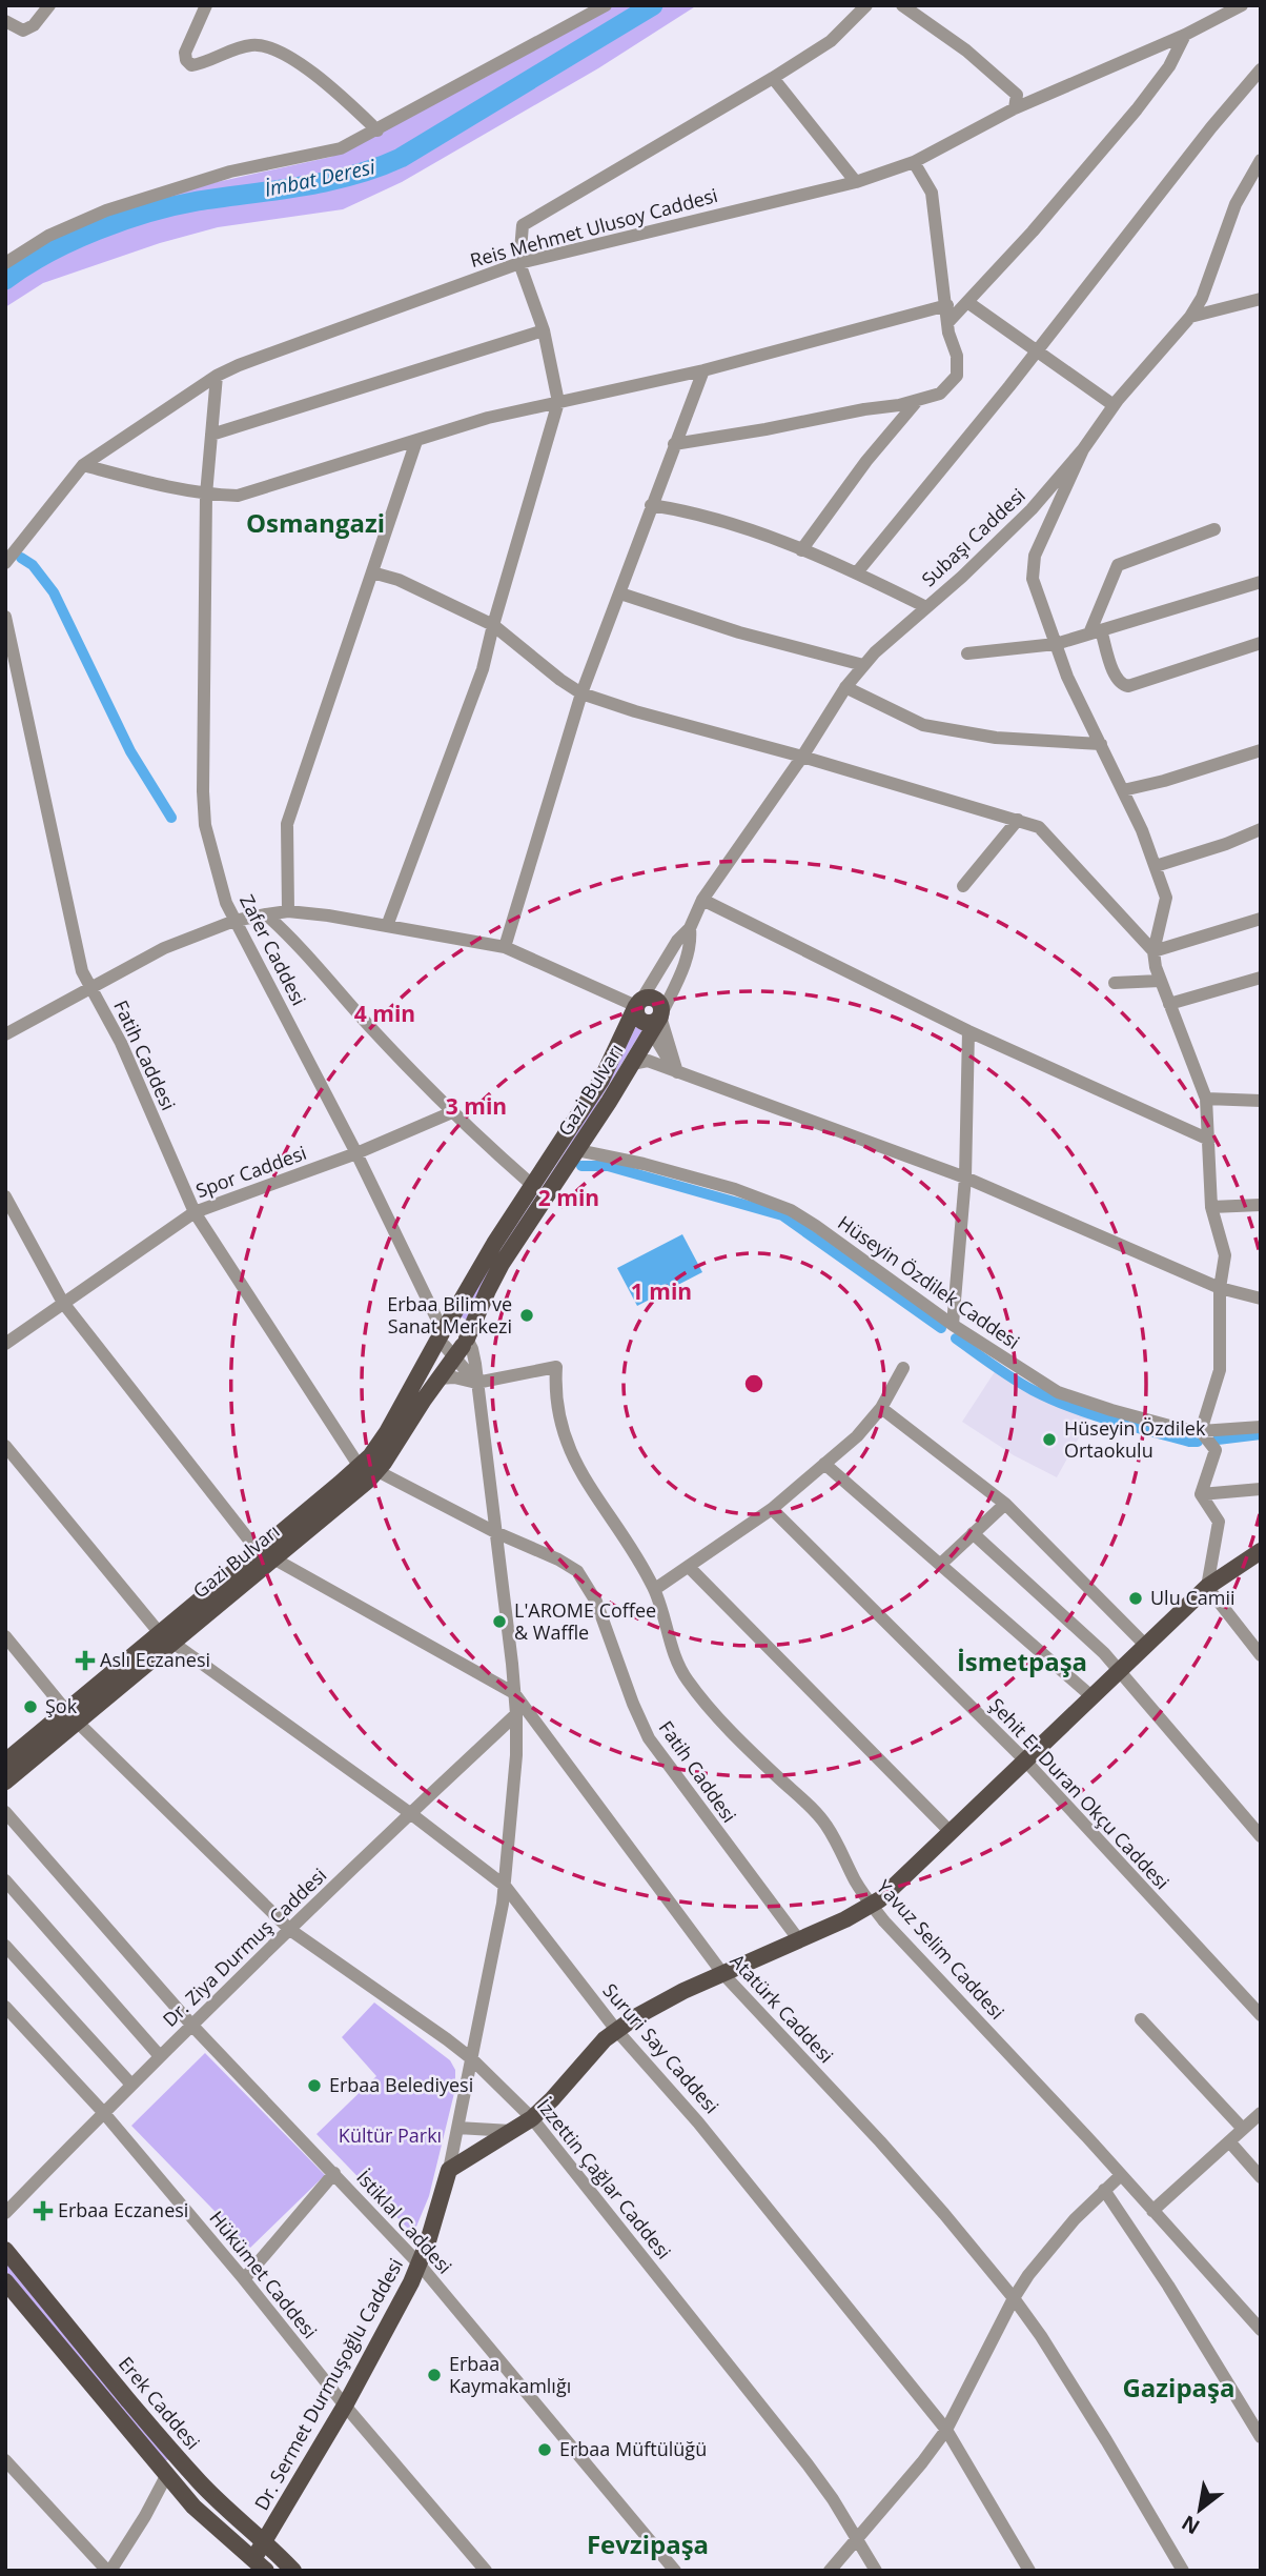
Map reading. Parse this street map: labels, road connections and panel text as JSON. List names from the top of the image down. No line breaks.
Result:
{"streets":{"main road":["Gazi Bulvarı","Dr. Sermet Durmuşoğlu Caddesi","Erek Caddesi"],"street":["Reis Mehmet Ulusoy Caddesi","Subaşı Caddesi","Zafer Caddesi","Fatih Caddesi","Spor Caddesi","Hüseyin Özdilek Caddesi","Şehit Er Duran Okçu Caddesi","Dr. Ziya Durmuş Caddesi","Yavuz Selim Caddesi","Atatürk Caddesi","Sururi Say Caddesi","İzzettin Çağlar Caddesi","İstiklal Caddesi","Hükümet Caddesi"]},"crossings":[["Reis Mehmet Ulusoy Caddesi","Zafer Caddesi"],["Subaşı Caddesi","Gazi Bulvarı"],["Zafer Caddesi","Gazi Bulvarı"],["Zafer Caddesi","Spor Caddesi"],["Zafer Caddesi","Dr. Sermet Durmuşoğlu Caddesi"],["Fatih Caddesi","Gazi Bulvarı"],["Fatih Caddesi","Spor Caddesi"],["Fatih Caddesi","Dr. Sermet Durmuşoğlu Caddesi"],["Gazi Bulvarı","Hüseyin Özdilek Caddesi"],["Gazi Bulvarı","Atatürk Caddesi"],["Gazi Bulvarı","Sururi Say Caddesi"],["Gazi Bulvarı","İzzettin Çağlar Caddesi"],["Gazi Bulvarı","Dr. Sermet Durmuşoğlu Caddesi"],["Spor Caddesi","Atatürk Caddesi"],["Dr. Ziya Durmuş Caddesi","Sururi Say Caddesi"],["Dr. Ziya Durmuş Caddesi","İzzettin Çağlar Caddesi"],["Dr. Ziya Durmuş Caddesi","İstiklal Caddesi"],["Dr. Ziya Durmuş Caddesi","Hükümet Caddesi"],["Dr. Ziya Durmuş Caddesi","Dr. Sermet Durmuşoğlu Caddesi"],["Yavuz Selim Caddesi","Dr. Sermet Durmuşoğlu Caddesi"],["Atatürk Caddesi","Dr. Sermet Durmuşoğlu Caddesi"],["Sururi Say Caddesi","Dr. Sermet Durmuşoğlu Caddesi"],["İzzettin Çağlar Caddesi","Dr. Sermet Durmuşoğlu Caddesi"],["İstiklal Caddesi","Dr. Sermet Durmuşoğlu Caddesi"],["Hükümet Caddesi","Dr. Sermet Durmuşoğlu Caddesi"],["Dr. Sermet Durmuşoğlu Caddesi","Erek Caddesi"]],"districts":["Osmangazi","İsmetpaşa","Gazipaşa","Fevzipaşa"],"water":["İmbat Deresi"],"parks":["Kültür Parkı"],"places":{"other":["Erbaa Bilim ve Sanat Merkezi","Hüseyin Özdilek Ortaokulu","Ulu Camii","L'AROME Coffee & Waffle","Şok","Erbaa Belediyesi","Erbaa Kaymakamlığı","Erbaa Müftülüğü"],"health":["Aslı Eczanesi","Erbaa Eczanesi"]},"north":"bottom left","rings":["4 min","3 min","2 min","1 min"]}
